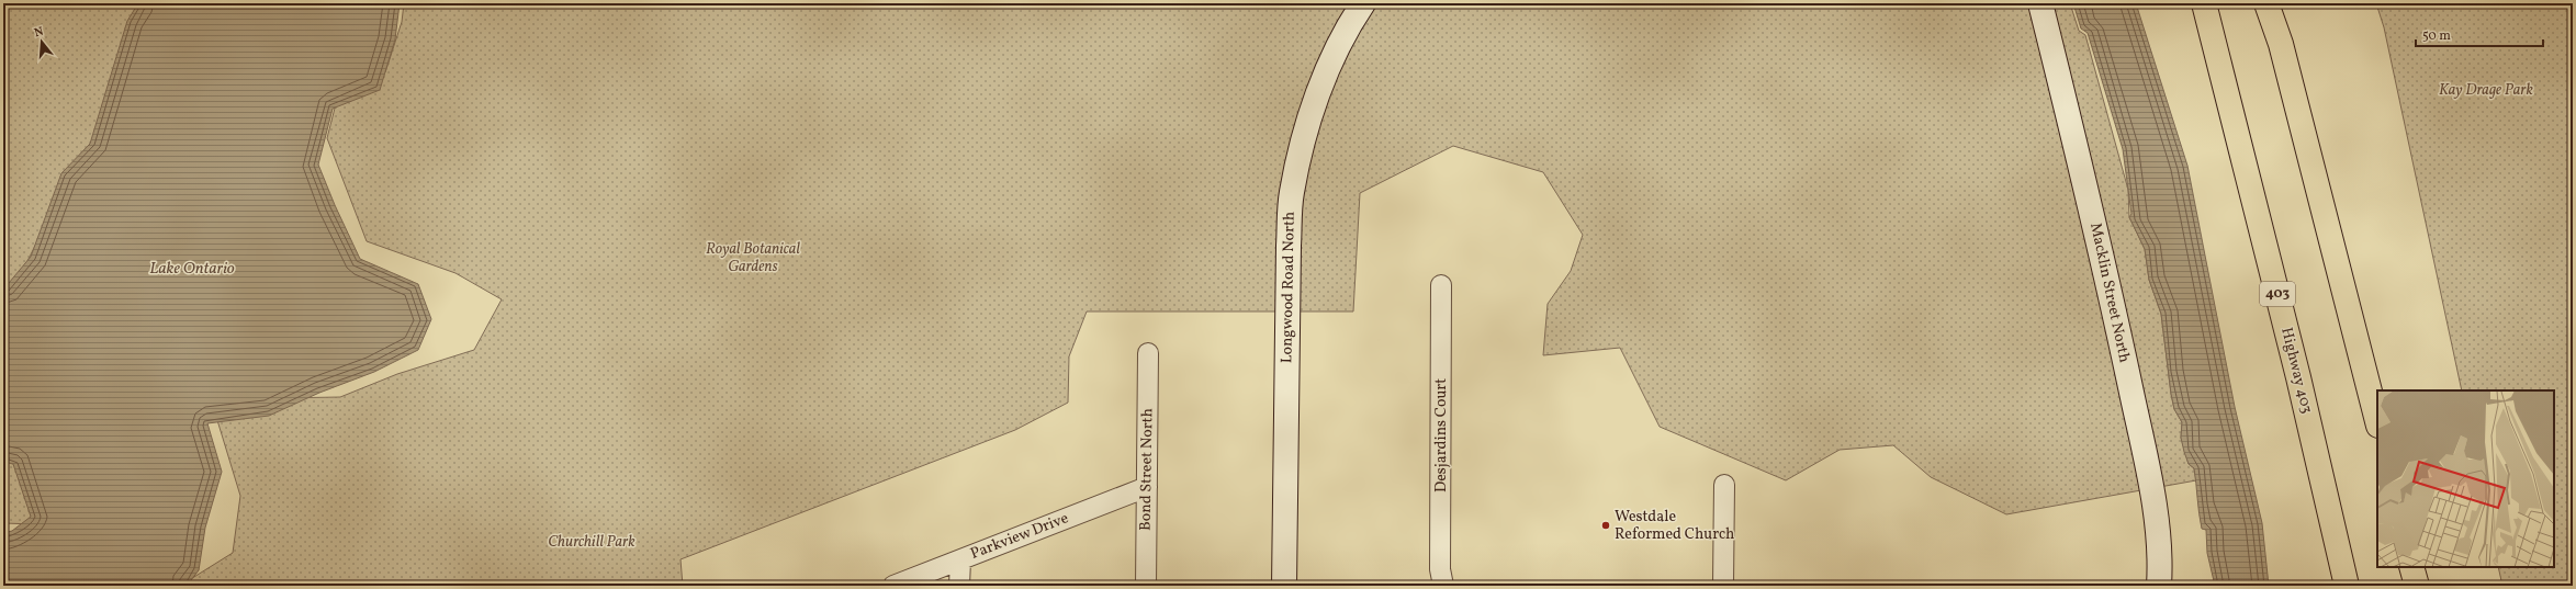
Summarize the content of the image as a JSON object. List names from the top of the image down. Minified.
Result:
{"streets":{"highway":["403","Highway 403"],"street":["Longwood Road North","Macklin Street North","Desjardins Court","Bond Street North","Parkview Drive"]},"crossings":[["Bond Street North","Parkview Drive"]],"water":["Lake Ontario"],"parks":["Kay Drage Park","Royal Botanical Gardens","Churchill Park"],"places":["Westdale Reformed Church"],"scale_bar":"50 m","north":"top"}
